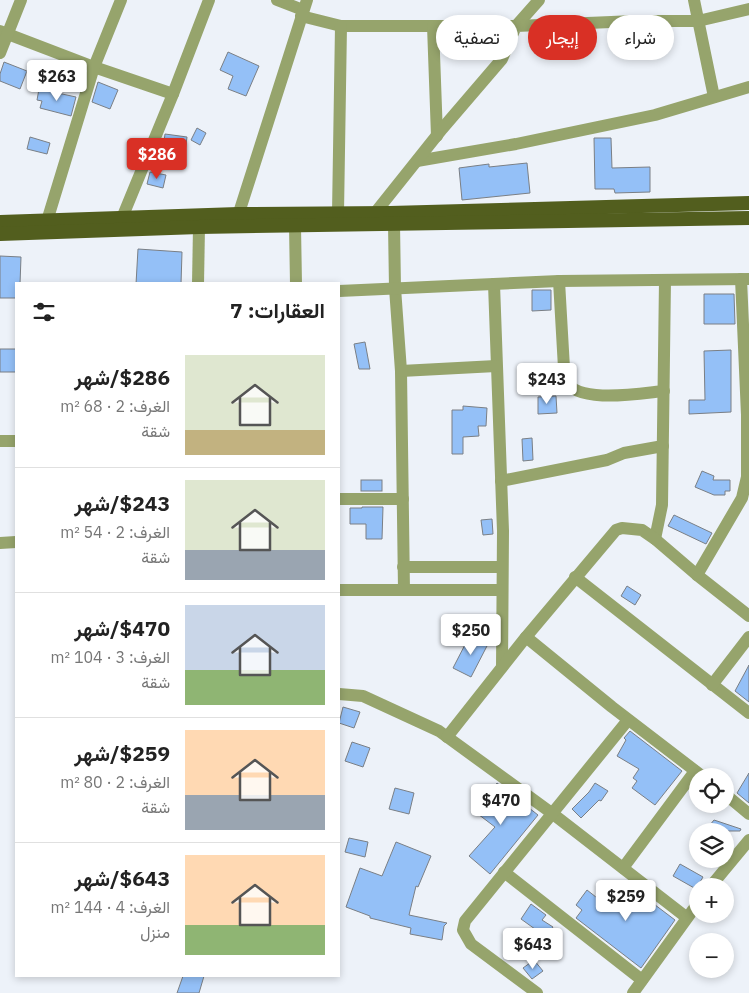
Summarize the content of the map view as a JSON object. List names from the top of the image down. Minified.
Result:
{"page":{"chip":["شراء","إيجار","تصفية"],"price":["$263","$286","$243","$250","$470","$259","$643"],"heading":"العقارات: 7","list":[{"name":"$286/شهر","note":"الغرف: 2 · 68 m² · شقة"},{"name":"$243/شهر","note":"الغرف: 2 · 54 m² · شقة"},{"name":"$470/شهر","note":"الغرف: 3 · 104 m² · شقة"},{"name":"$259/شهر","note":"الغرف: 2 · 80 m² · شقة"},{"name":"$643/شهر","note":"الغرف: 4 · 144 m² · منزل"}],"map_buttons":["+","−"]}}
